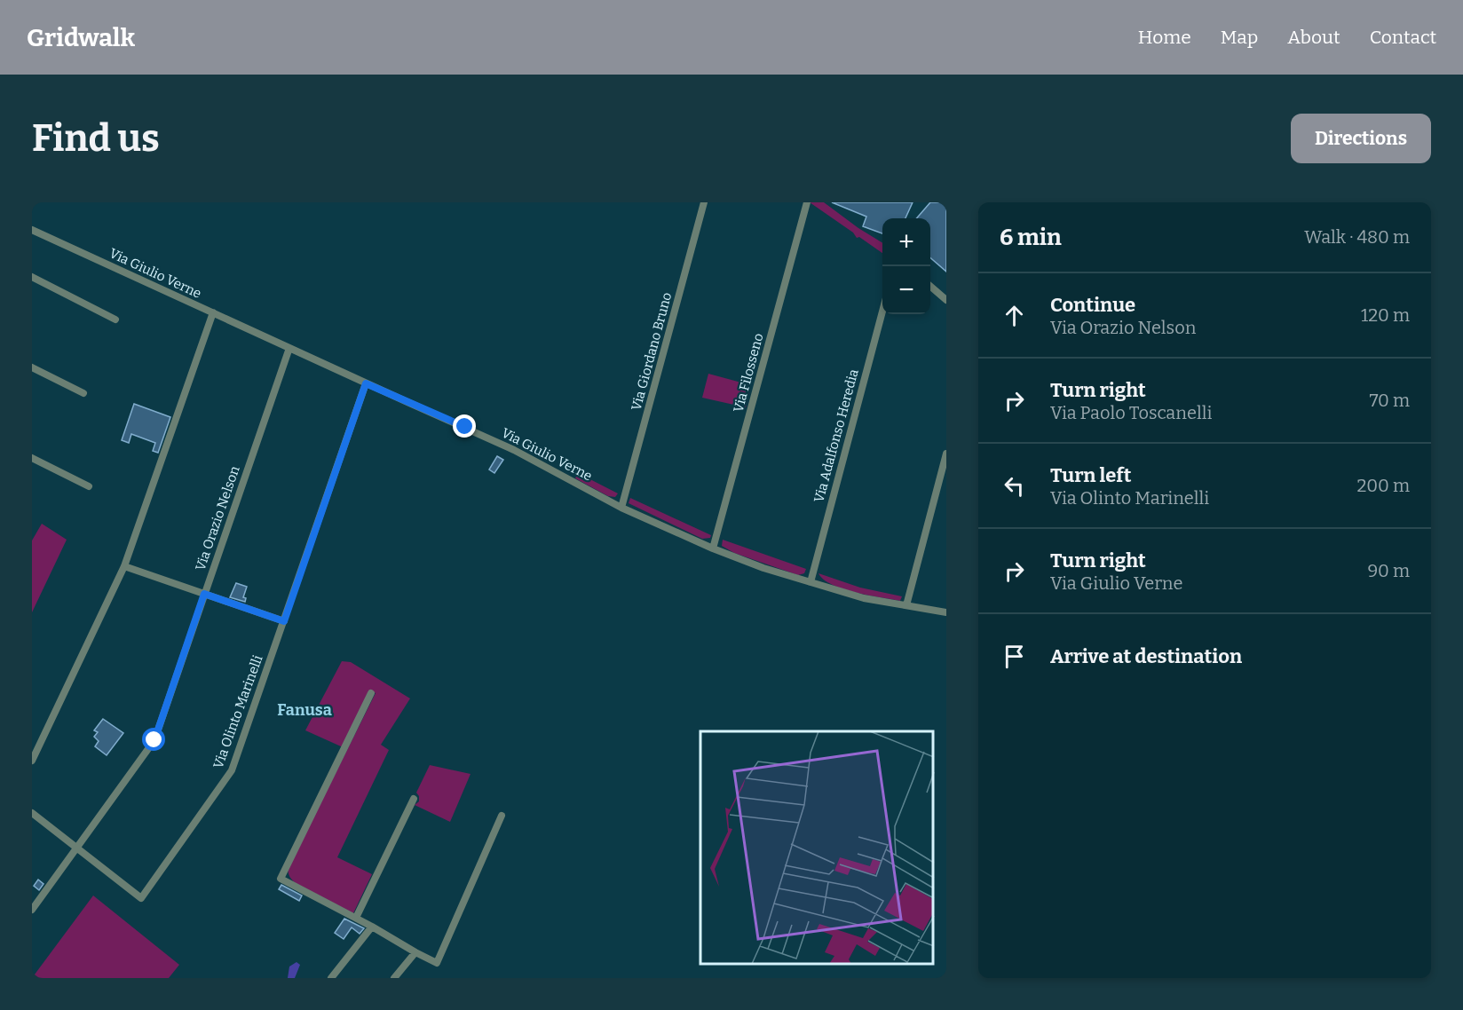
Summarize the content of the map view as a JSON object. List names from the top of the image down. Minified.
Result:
{"streets":{"street":["Via Giulio Verne","Via Giordano Bruno","Via Filosseno","Via Adalfonso Heredia","Via Orazio Nelson","Via Olinto Marinelli"]},"crossings":[["Via Giulio Verne","Via Giordano Bruno"],["Via Giulio Verne","Via Filosseno"],["Via Giulio Verne","Via Adalfonso Heredia"],["Via Giulio Verne","Via Orazio Nelson"],["Via Giulio Verne","Via Olinto Marinelli"],["Via Orazio Nelson","Via Olinto Marinelli"]],"districts":["Fanusa"],"page":{"header":"Gridwalk","nav":["Home","Map","About","Contact"],"buttons":"Directions","title":"Find us","heading":["6 min","Walk · 480 m"],"map_buttons":["+","−"],"list":[["Continue","Via Orazio Nelson","120 m"],["Turn right","Via Paolo Toscanelli","70 m"],["Turn left","Via Olinto Marinelli","200 m"],["Turn right","Via Giulio Verne","90 m"],"Arrive at destination"]}}
